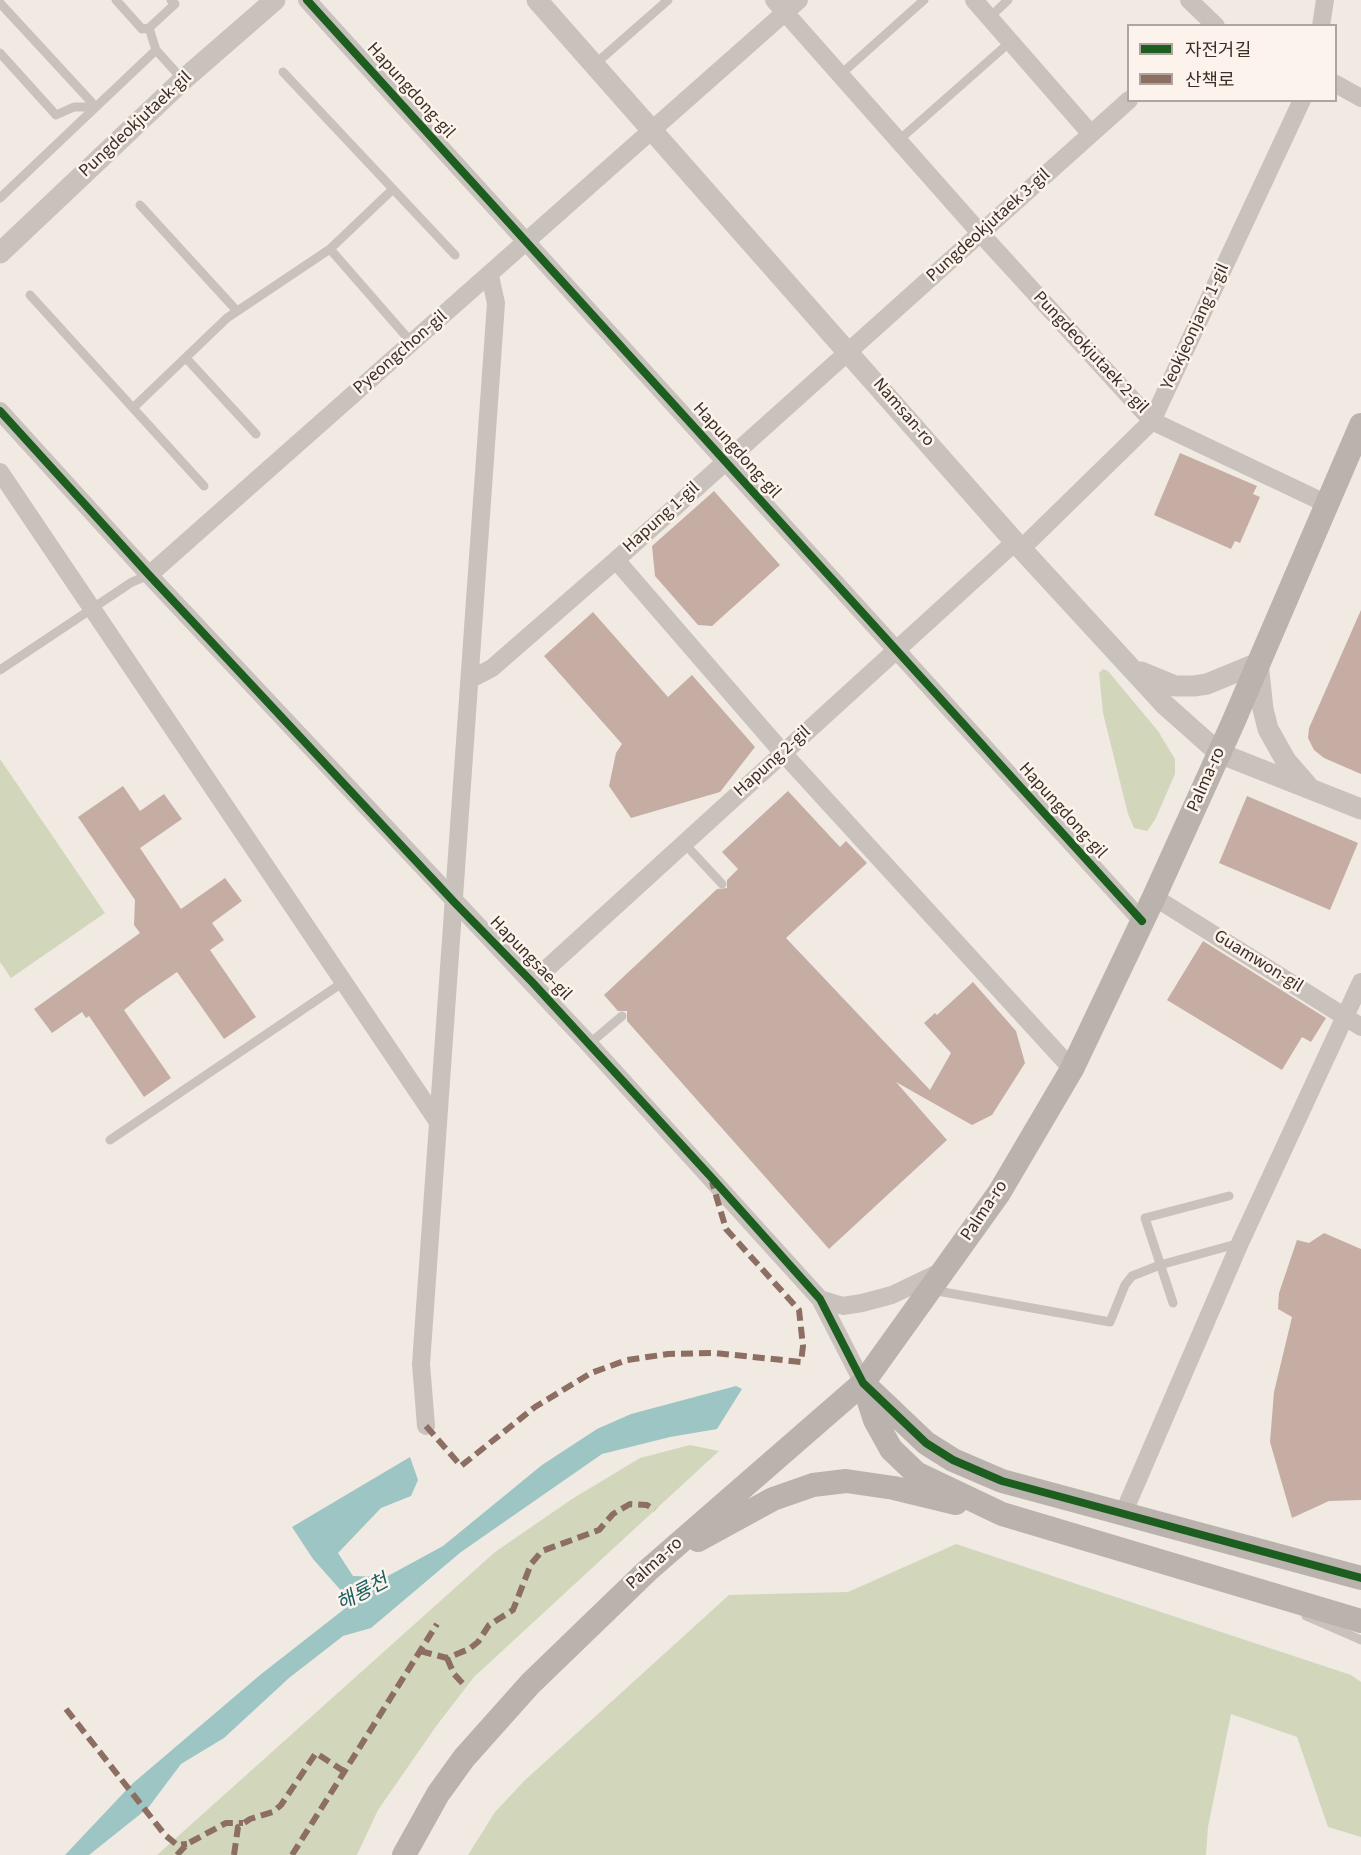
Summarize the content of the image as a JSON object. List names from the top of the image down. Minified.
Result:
{"streets":{"main road":["Palma-ro"],"street":["Hapungdong-gil","Pungdeokjutaek-gil","Pungdeokjutaek 3-gil","Yeokjeonjang 1-gil","Pyeongchon-gil","Pungdeokjutaek 2-gil","Namsan-ro","Hapung 1-gil","Hapung 2-gil","Hapungsae-gil","Guamwon-gil"]},"crossings":[["Hapungdong-gil","Pyeongchon-gil"],["Hapungdong-gil","Hapung 1-gil"],["Hapungdong-gil","Hapung 2-gil"],["Hapungdong-gil","Palma-ro"],["Pungdeokjutaek 3-gil","Pungdeokjutaek 2-gil"],["Pungdeokjutaek 3-gil","Namsan-ro"],["Pungdeokjutaek 3-gil","Hapung 1-gil"],["Yeokjeonjang 1-gil","Pungdeokjutaek 2-gil"],["Yeokjeonjang 1-gil","Namsan-ro"],["Yeokjeonjang 1-gil","Hapung 2-gil"],["Pyeongchon-gil","Pungdeokjutaek 2-gil"],["Pyeongchon-gil","Namsan-ro"],["Pyeongchon-gil","Hapungsae-gil"],["Pungdeokjutaek 2-gil","Palma-ro"],["Namsan-ro","Hapung 1-gil"],["Namsan-ro","Hapung 2-gil"],["Namsan-ro","Palma-ro"],["Hapung 2-gil","Hapungsae-gil"],["Palma-ro","Hapungsae-gil"],["Palma-ro","Guamwon-gil"]],"water":["해룡천"],"legend":["자전거길","산책로"]}
